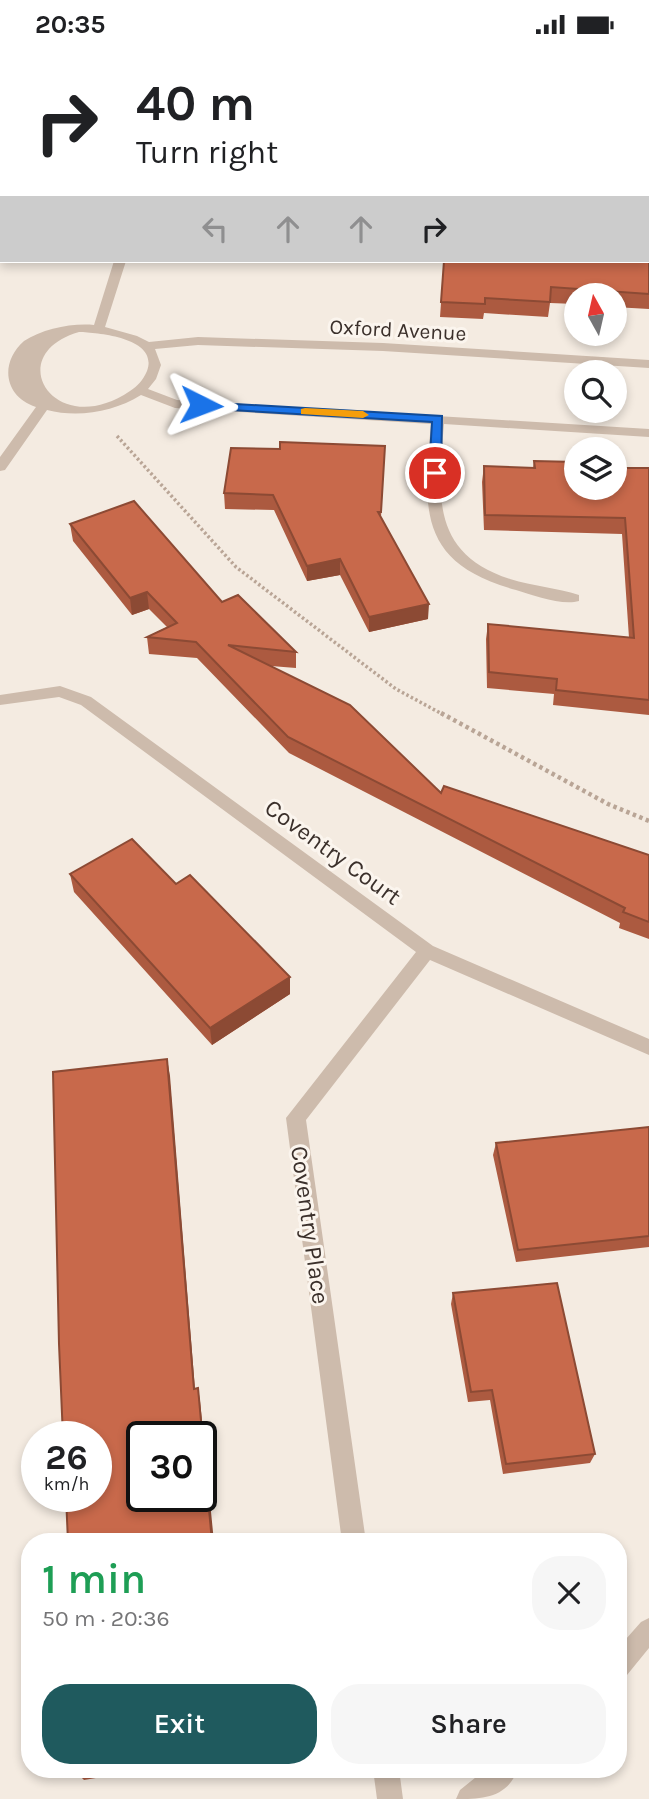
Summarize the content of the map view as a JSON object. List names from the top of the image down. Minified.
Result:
{"streets":{"street":["Oxford Avenue","Coventry Court","Coventry Place"]},"crossings":[["Coventry Court","Coventry Place"]],"north":"top","page":{"status":"20:35","turn":["40 m","Turn right"],"speed":"26 km/h","limit":"30","heading":["1 min","50 m · 20:36"],"buttons":["Exit","Share"]}}
